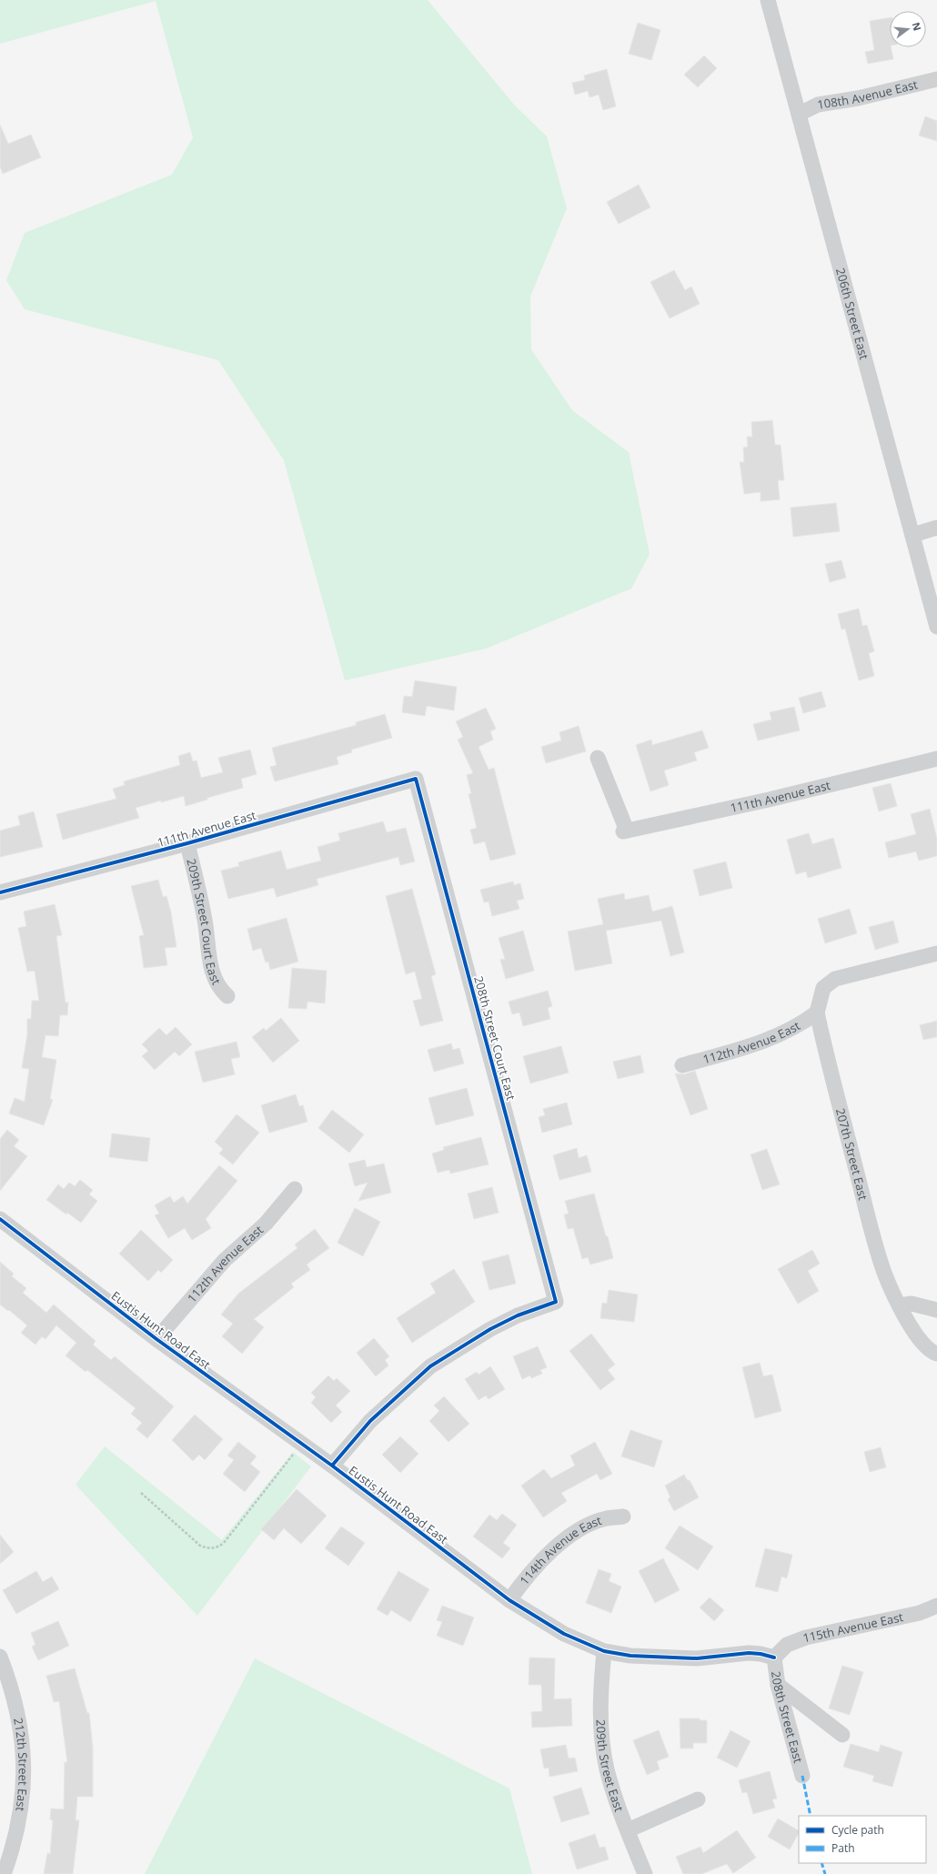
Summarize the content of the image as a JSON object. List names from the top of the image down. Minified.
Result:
{"streets":{"street":["108th Avenue East","206th Street East","111th Avenue East","209th Street Court East","208th Street Court East","112th Avenue East","207th Street East","Eustis Hunt Road East","114th Avenue East","115th Avenue East","208th Street East","212th Street East","209th Street East"]},"crossings":[["108th Avenue East","206th Street East"],["111th Avenue East","209th Street Court East"],["111th Avenue East","208th Street Court East"],["208th Street Court East","Eustis Hunt Road East"],["112th Avenue East","207th Street East"],["112th Avenue East","Eustis Hunt Road East"],["Eustis Hunt Road East","114th Avenue East"],["Eustis Hunt Road East","115th Avenue East"],["Eustis Hunt Road East","208th Street East"],["Eustis Hunt Road East","209th Street East"],["115th Avenue East","208th Street East"]],"legend":["Cycle path","Path"],"north":"right"}
